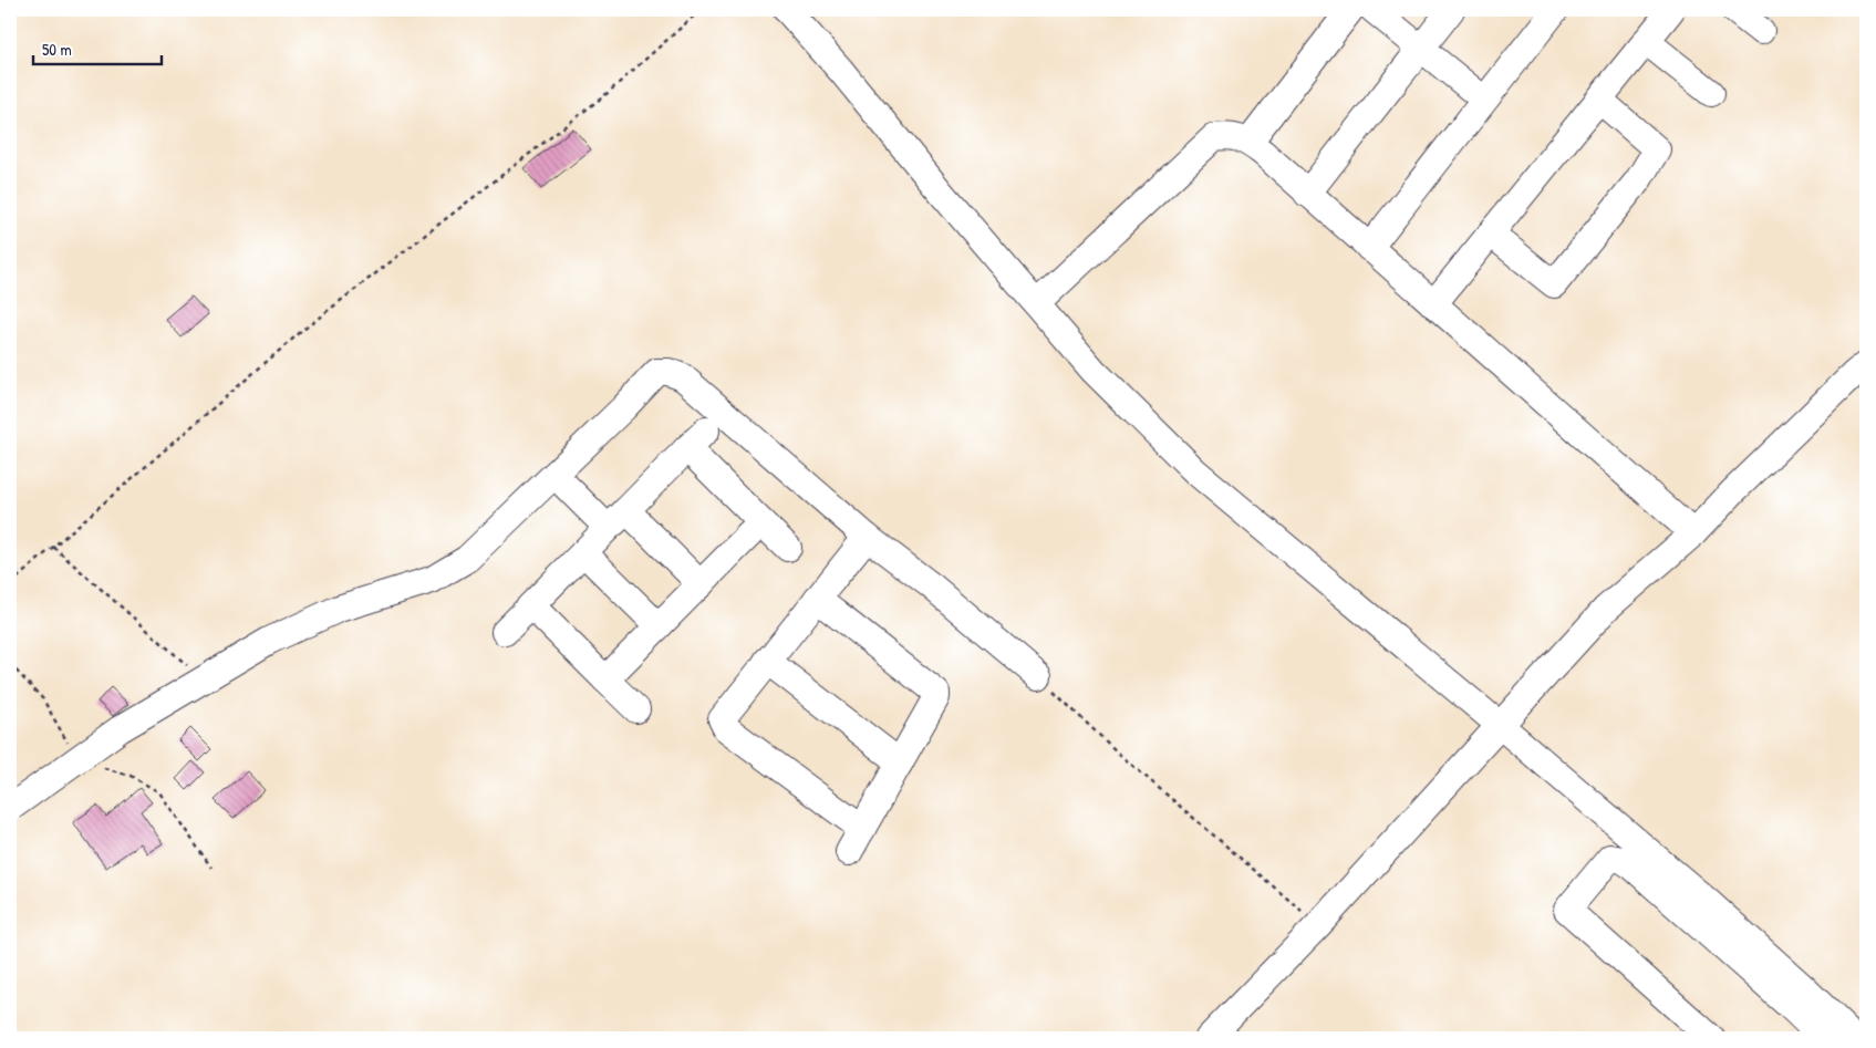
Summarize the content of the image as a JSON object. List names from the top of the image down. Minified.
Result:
{"scale_bar":"50 m"}
